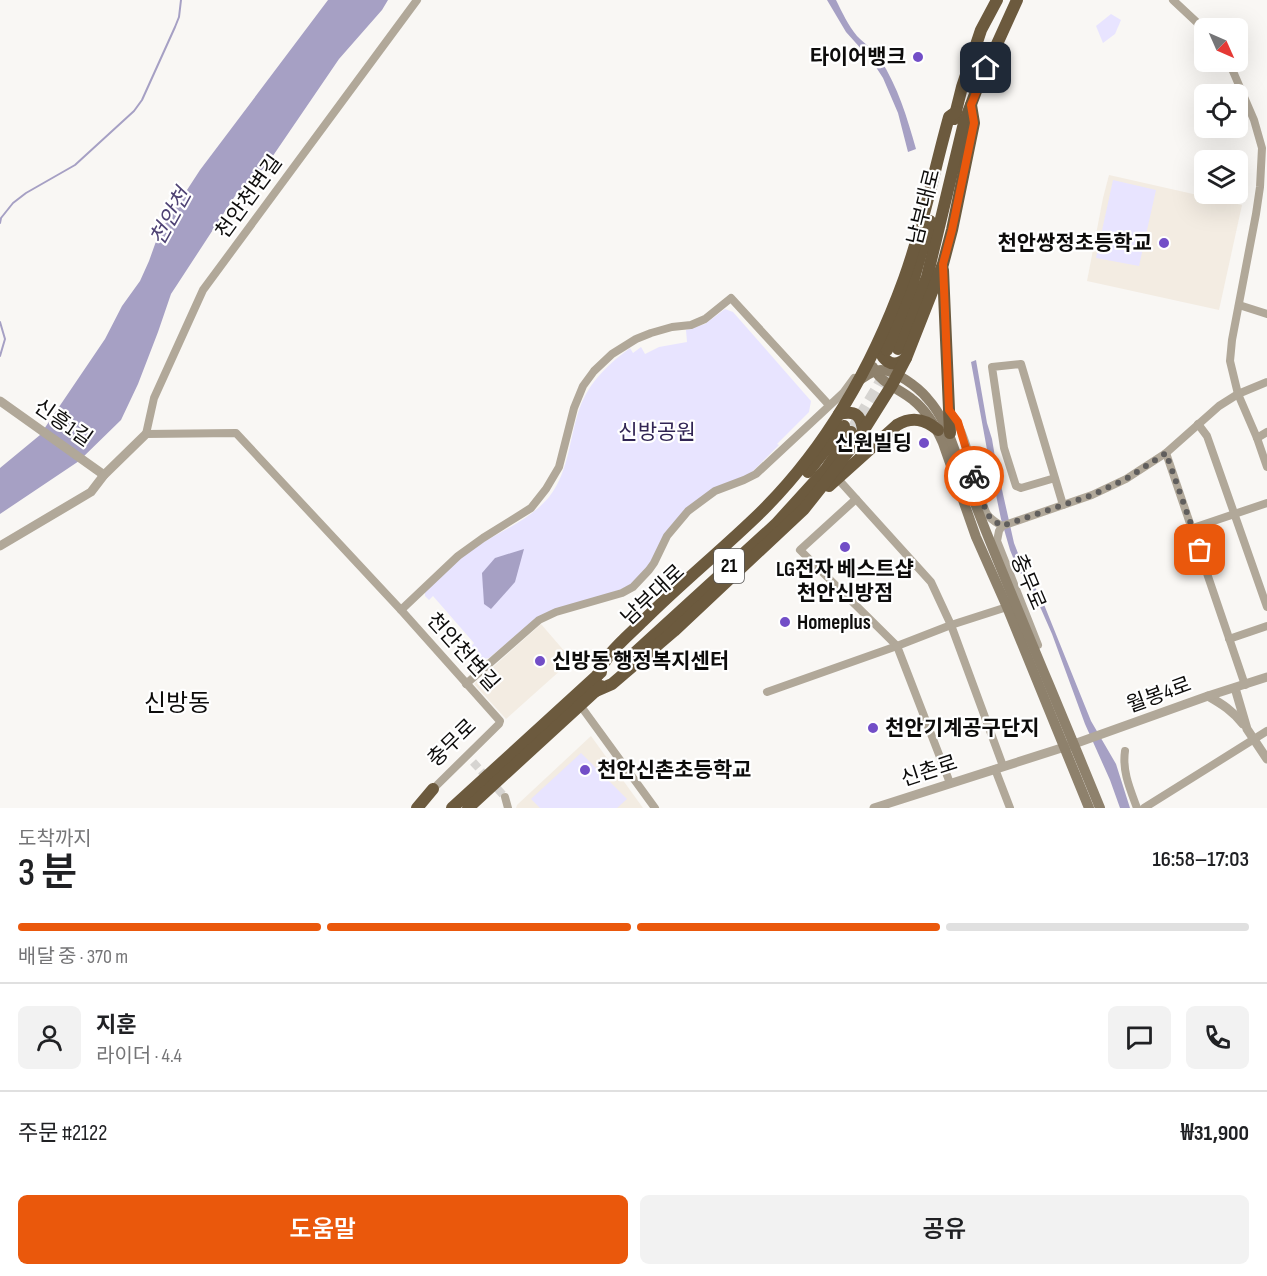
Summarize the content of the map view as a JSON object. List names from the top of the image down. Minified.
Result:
{"streets":{"highway":["남부대로","21"],"main road":["충무로"],"street":["천안천변길","신흥1길","월봉4로","신촌로"]},"crossings":[["천안천변길","충무로"],["충무로","월봉4로"],["충무로","신촌로"],["월봉4로","신촌로"]],"districts":["신방동"],"water":["천안천"],"parks":["신방공원"],"places":["타이어뱅크","천안쌍정초등학교","신원빌딩","LG전자 베스트샵 천안신방점","Homeplus","신방동 행정복지센터","천안기계공구단지","천안신촌초등학교"],"north":"bottom right","page":{"heading":["3 분","도착까지","16:58–17:03"],"panel":["지훈","라이더 · 4.4","주문 #2122","₩31,900"],"bar":"배달 중 · 370 m","buttons":["도움말","공유"]}}
